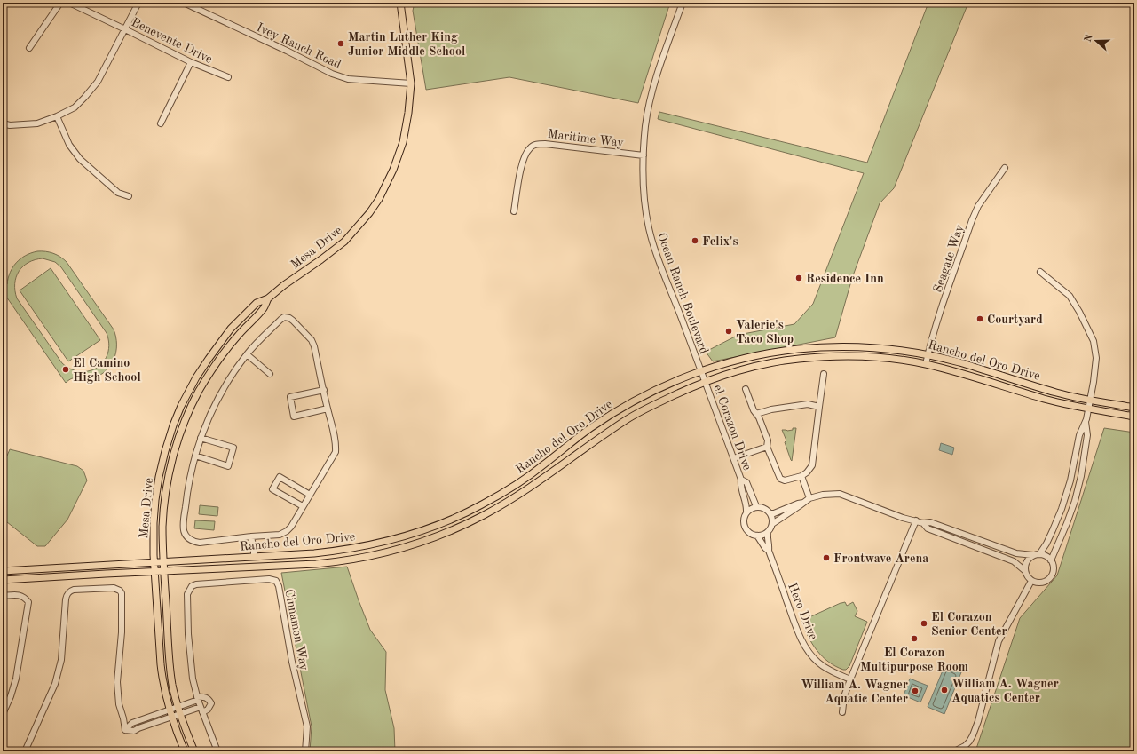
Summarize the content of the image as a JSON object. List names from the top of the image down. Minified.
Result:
{"streets":{"main road":["Mesa Drive","Rancho del Oro Drive"],"street":["Benevente Drive","Ivey Ranch Road","Maritime Way","Seagate Way","Ocean Ranch Boulevard","el Corazon Drive","Hero Drive","Cinnamon Way"]},"crossings":[["Ivey Ranch Road","Mesa Drive"],["Maritime Way","Ocean Ranch Boulevard"],["Mesa Drive","Rancho del Oro Drive"],["Seagate Way","Rancho del Oro Drive"],["Ocean Ranch Boulevard","Rancho del Oro Drive"],["Ocean Ranch Boulevard","el Corazon Drive"],["Rancho del Oro Drive","el Corazon Drive"],["el Corazon Drive","Hero Drive"]],"places":["Martin Luther King Junior Middle School","Felix's","Residence Inn","Courtyard","Valerie's Taco Shop","El Camino High School","Frontwave Arena","El Corazon Senior Center","El Corazon Multipurpose Room","William A. Wagner Aquatics Center","William A. Wagner Aquatic Center"],"north":"left"}
